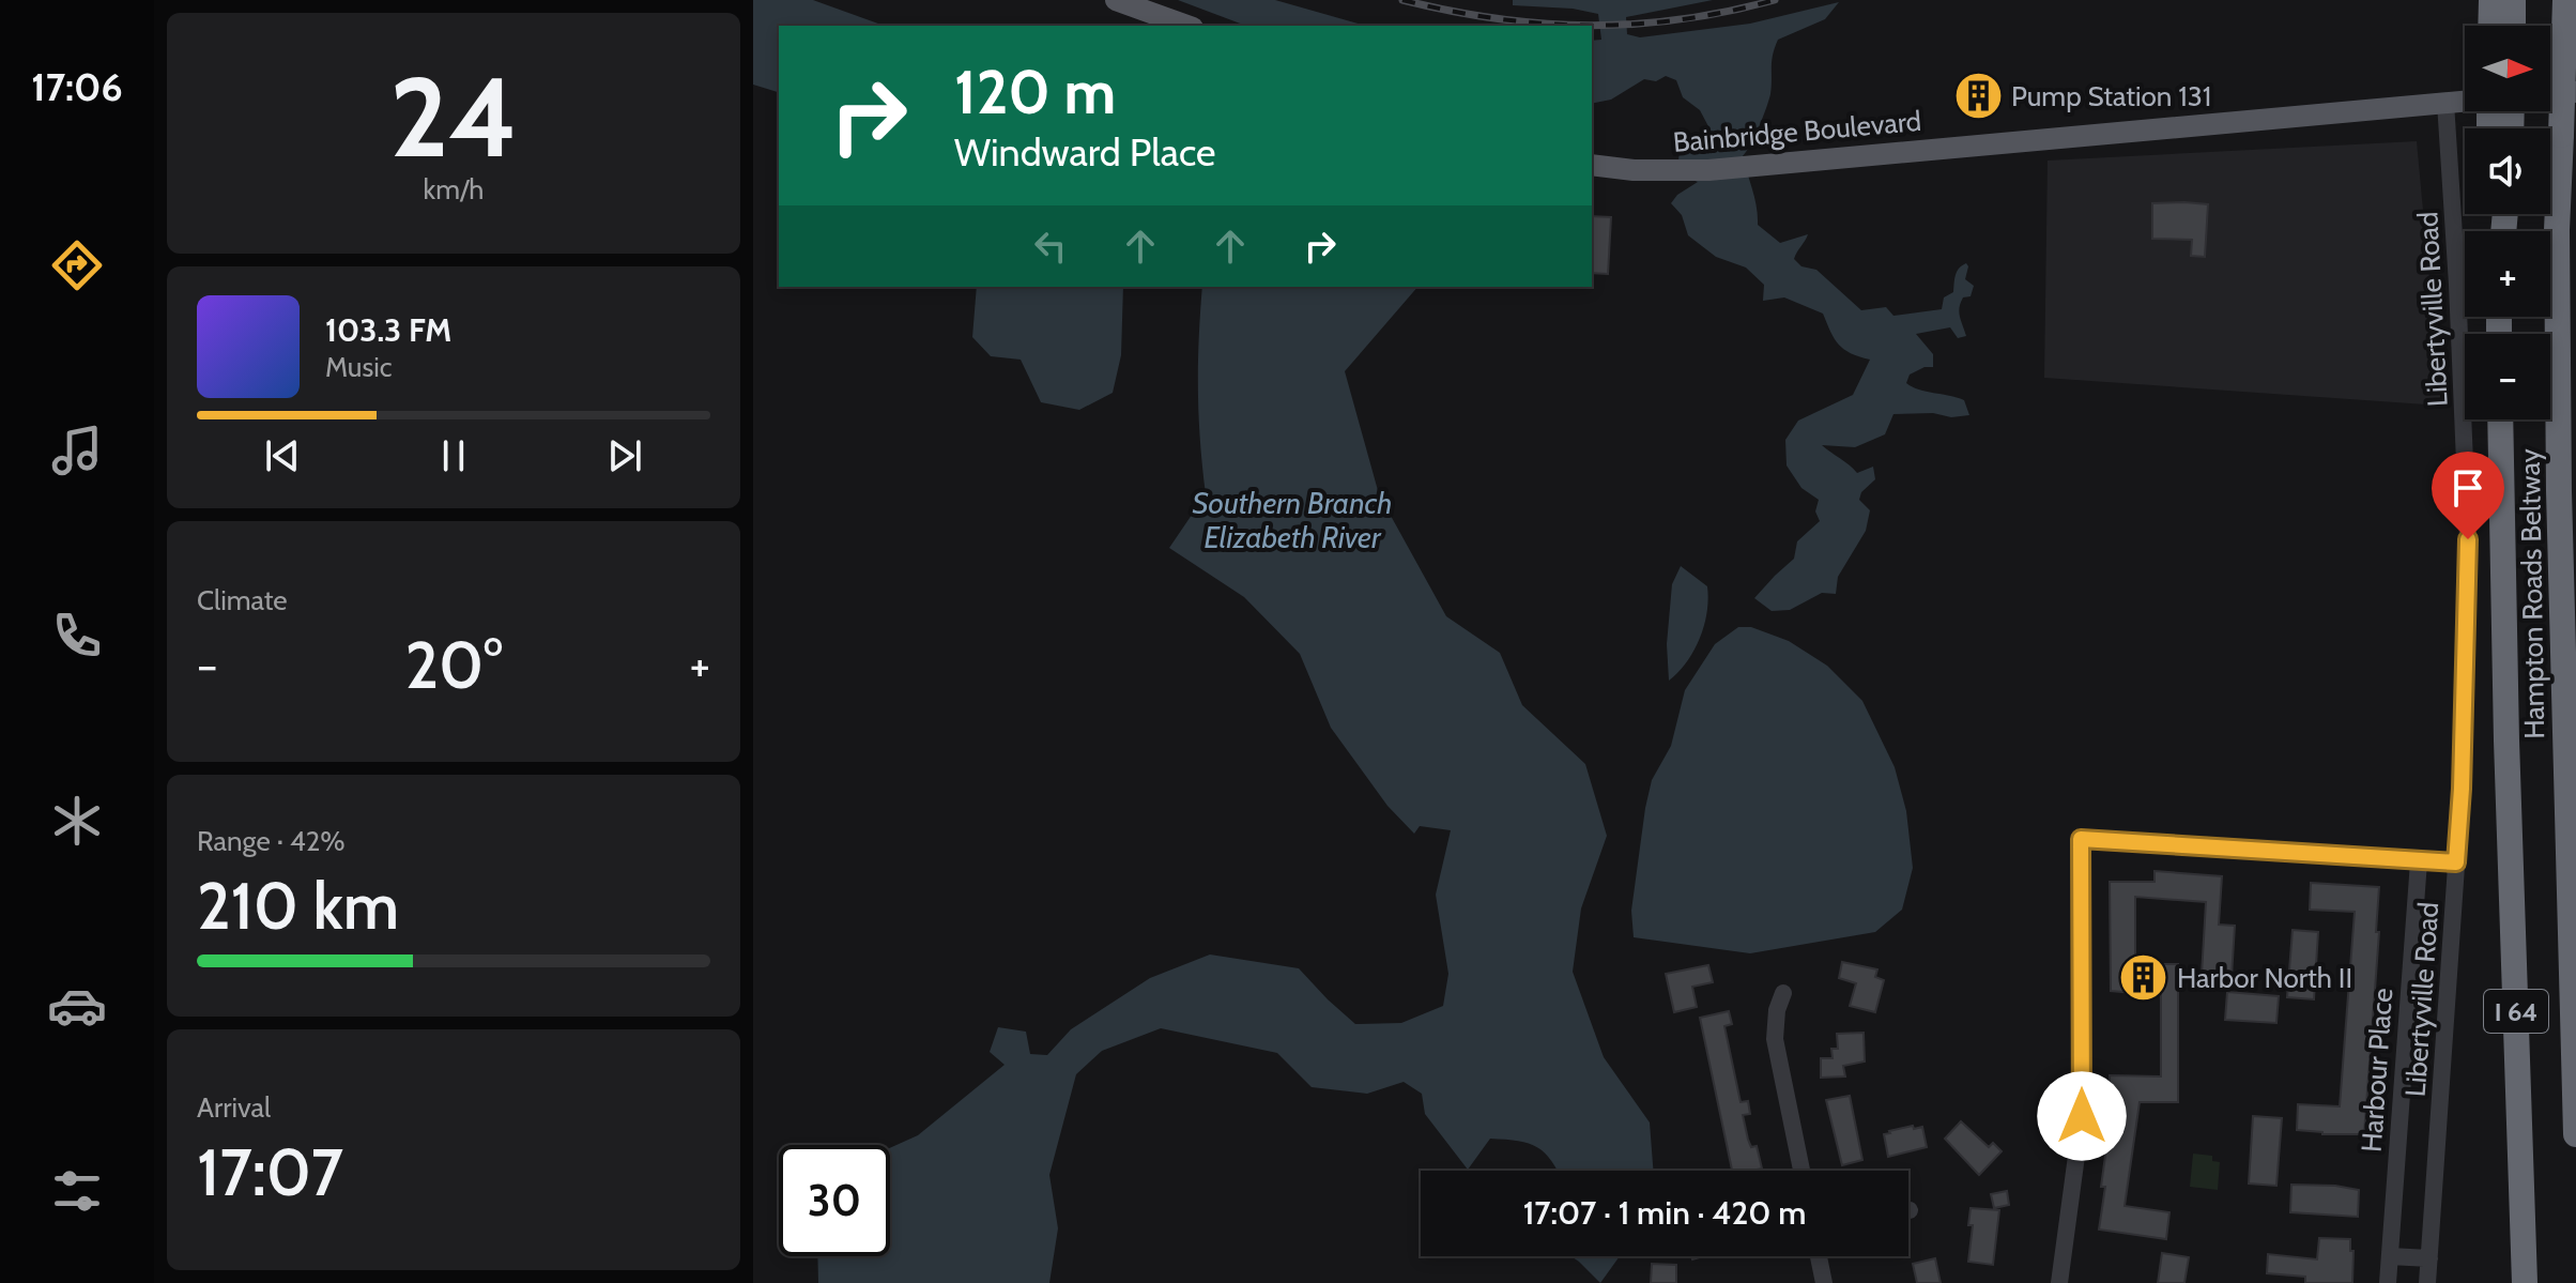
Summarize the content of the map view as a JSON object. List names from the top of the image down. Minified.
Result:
{"streets":{"highway":["Hampton Roads Beltway","I 64"],"main road":["Bainbridge Boulevard"],"street":["Libertyville Road","Harbour Place"]},"crossings":[["Bainbridge Boulevard","Libertyville Road"]],"water":["Southern Branch Elizabeth River"],"places":{"building":["Pump Station 131","Harbor North II"]},"north":"right","page":{"tabs":"17:06","tile":[["24","km/h"],"Climate",["Range · 42%","210 km"],["Arrival","17:07"]],"map_buttons":["+","−"],"turn":["120 m","Windward Place"],"song":["103.3 FM","Music"],"heat":["−","20°","+"],"limit":"30","trip":"17:07 · 1 min · 420 m"}}
